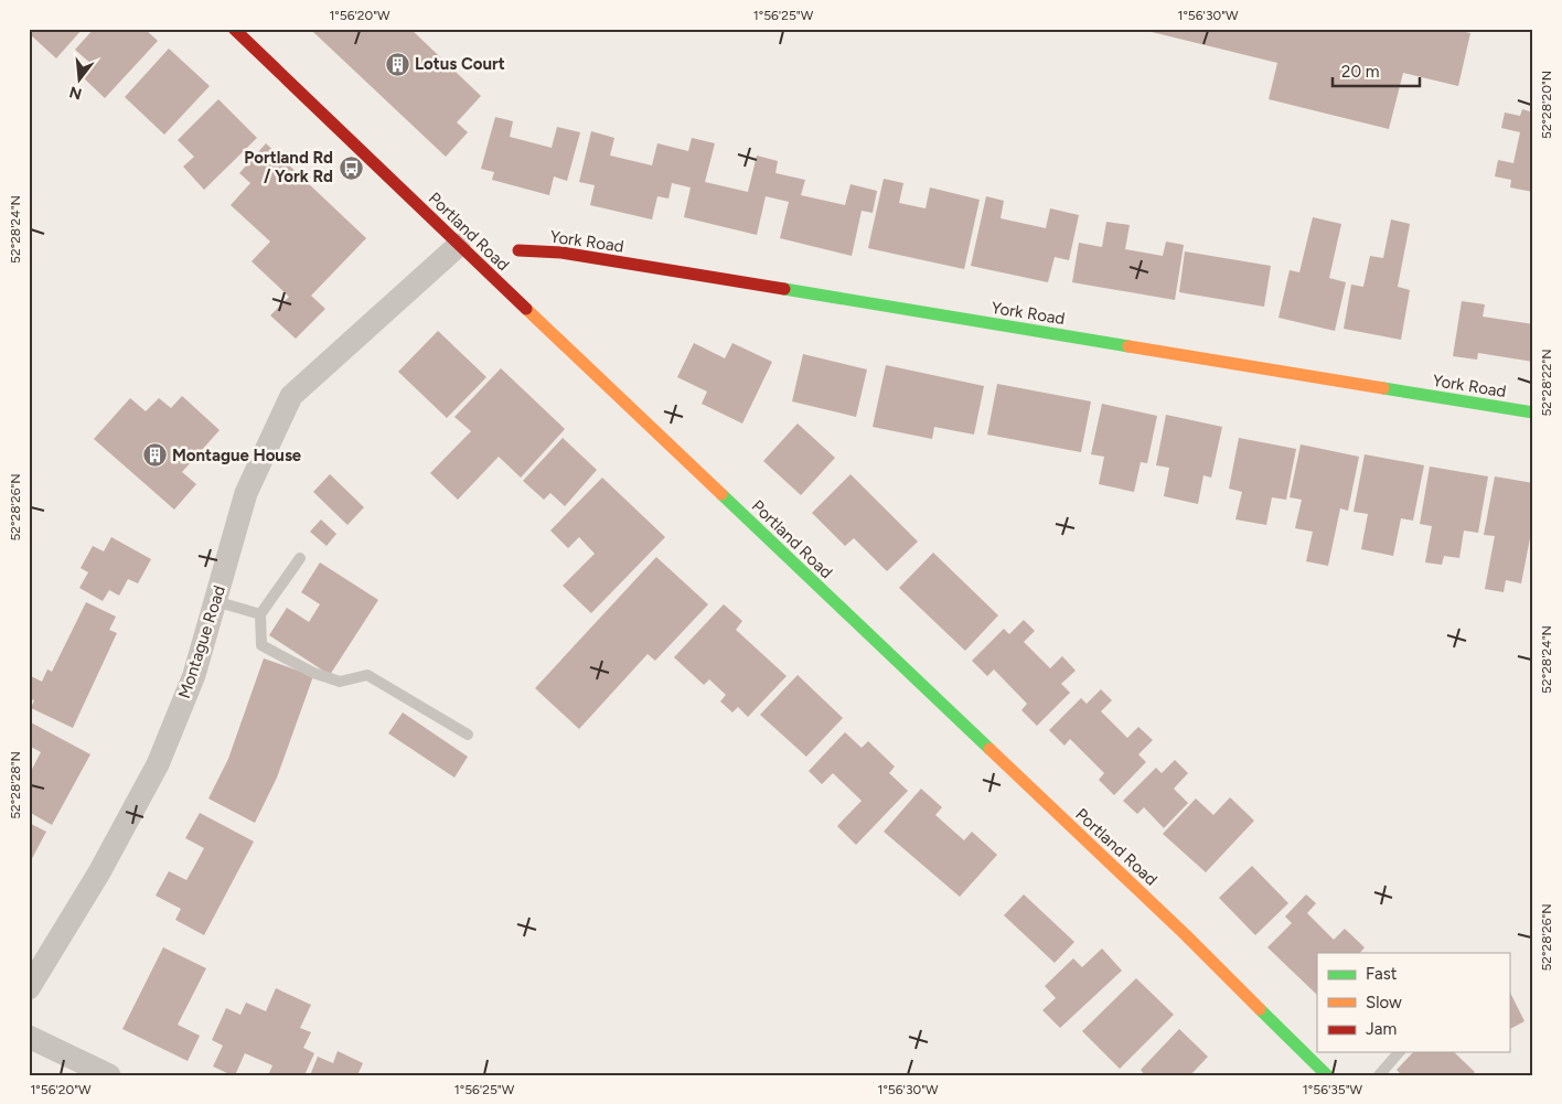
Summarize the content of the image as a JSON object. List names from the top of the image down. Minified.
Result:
{"streets":{"main road":["Portland Road","York Road"],"street":["Montague Road"]},"crossings":[["Portland Road","Montague Road"]],"places":{"building":["Lotus Court","Montague House"],"bus stop":["Portland Rd / York Rd"]},"legend":["Fast","Slow","Jam"],"scale_bar":"20 m","north":"bottom","coordinates":["1°56'20\"W","1°56'25\"W","1°56'30\"W","52°28'20\"N","52°28'24\"N","52°28'22\"N","52°28'26\"N","52°28'28\"N","1°56'35\"W"]}
